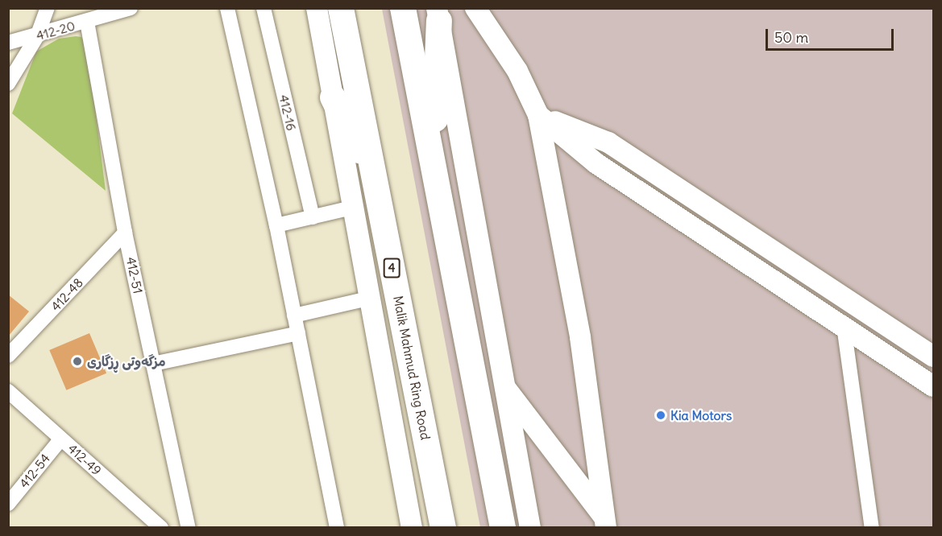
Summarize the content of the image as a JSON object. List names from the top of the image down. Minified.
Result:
{"streets":{"highway":["4","Malik Mahmud Ring Road"],"street":["412-20","412-16","412-51","412-48","412-49","412-54"]},"crossings":[["412-20","412-51"],["412-51","412-48"],["412-49","412-54"]],"places":["مزگەوتی ڕزگاری","Kia Motors"],"scale_bar":"50 m"}
